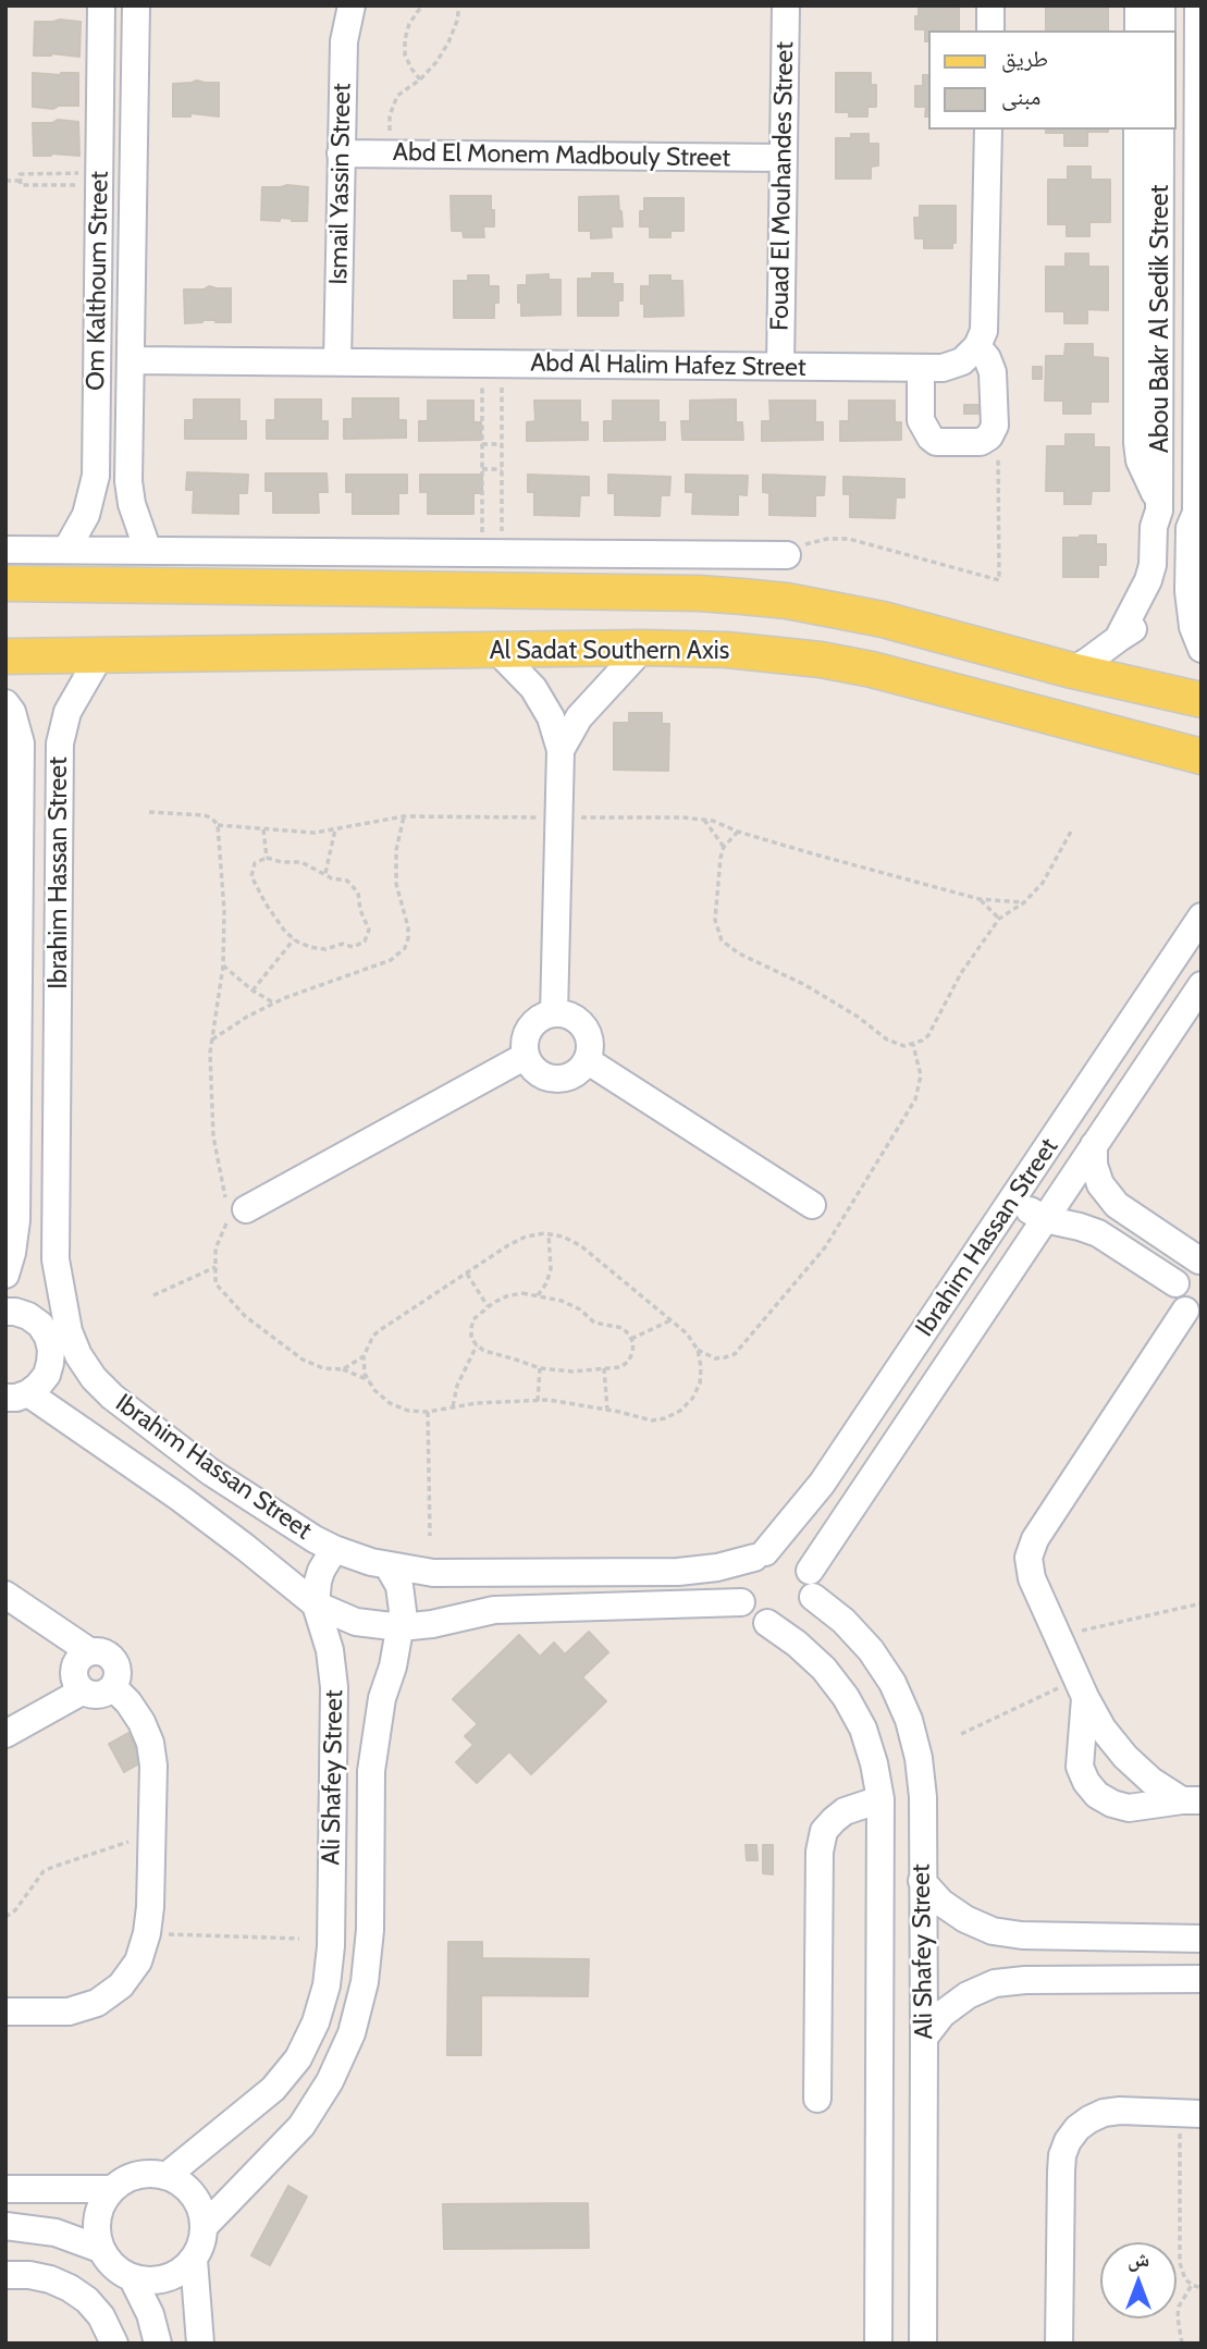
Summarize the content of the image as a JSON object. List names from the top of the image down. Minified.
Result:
{"streets":{"main road":["Al Sadat Southern Axis"],"street":["Abd El Monem Madbouly Street","Ismail Yassin Street","Fouad El Mouhandes Street","Om Kalthoum Street","Abou Bakr Al Sedik Street","Abd Al Halim Hafez Street","Ibrahim Hassan Street","Ali Shafey Street"]},"crossings":[["Abd El Monem Madbouly Street","Ismail Yassin Street"],["Abd El Monem Madbouly Street","Fouad El Mouhandes Street"],["Ismail Yassin Street","Abd Al Halim Hafez Street"],["Fouad El Mouhandes Street","Abd Al Halim Hafez Street"],["Om Kalthoum Street","Abd Al Halim Hafez Street"],["Al Sadat Southern Axis","Ibrahim Hassan Street"],["Ibrahim Hassan Street","Ali Shafey Street"]],"legend":["طريق","مبنى"],"north":"top"}
